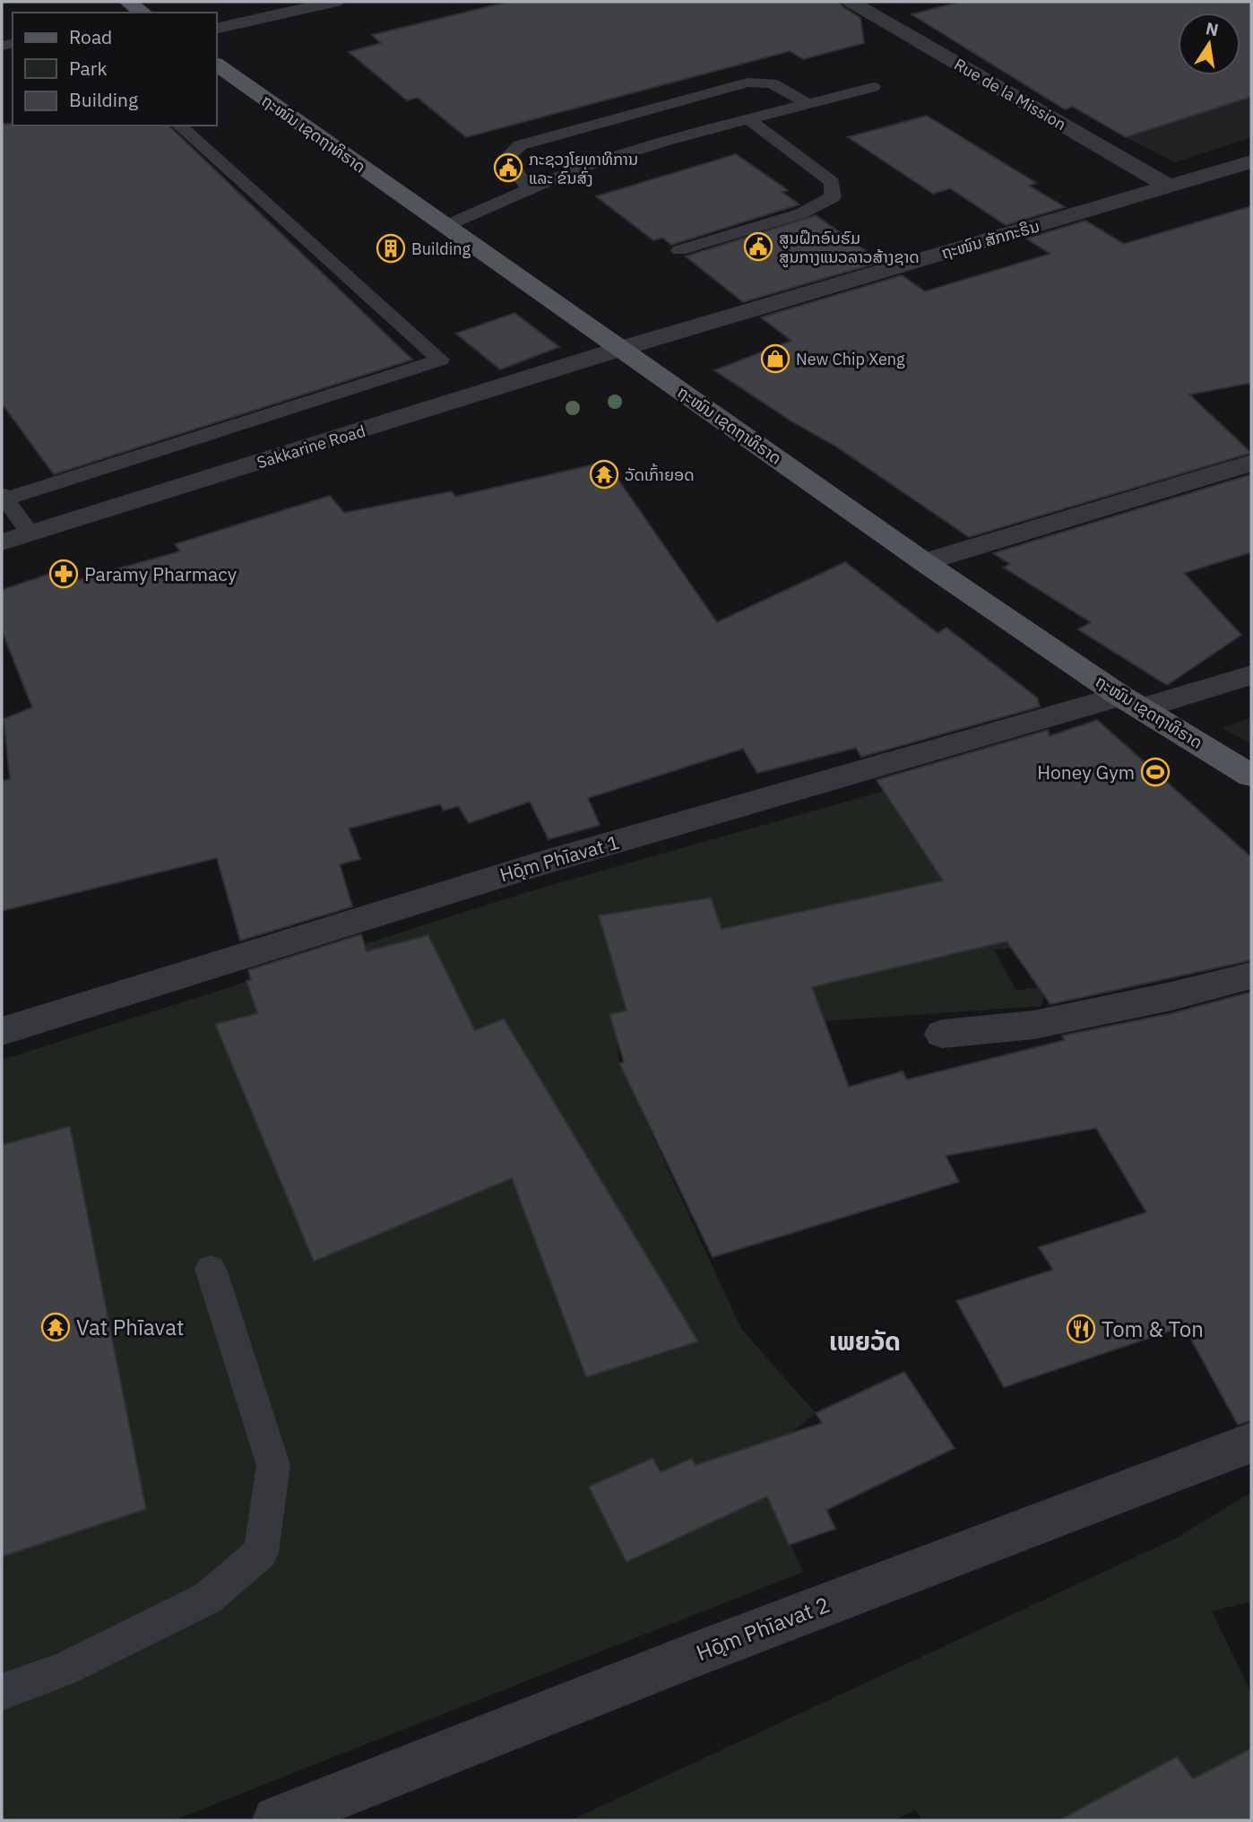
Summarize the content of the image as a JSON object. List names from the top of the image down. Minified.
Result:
{"streets":{"main road":["ຖະໜົນ ເຊດຖາທິຣາດ"],"street":["Rue de la Mission","ຖະໜົນ ສັກກະຣິນ","Sakkarine Road","Hǭm Phīavat 1","Hǭm Phīavat 2"]},"crossings":[["Rue de la Mission","ຖະໜົນ ສັກກະຣິນ"],["ຖະໜົນ ເຊດຖາທິຣາດ","ຖະໜົນ ສັກກະຣິນ"],["ຖະໜົນ ເຊດຖາທິຣາດ","Sakkarine Road"],["ຖະໜົນ ເຊດຖາທິຣາດ","Hǭm Phīavat 1"],["ຖະໜົນ ສັກກະຣິນ","Sakkarine Road"]],"districts":["ເພຍວັດ"],"places":{"public building":["ກະຊວງໂຍທາທິການ ແລະ ຂົນສົ່ງ","ສູນຝຶກອົບຮົມ ສູນກາງແນວລາວສ້າງຊາດ"],"building":["Building"],"shop":["New Chip Xeng"],"temple":["ວັດເກົ້າຍອດ","Vat Phīavat"],"pharmacy":["Paramy Pharmacy"],"sports":["Honey Gym"],"restaurant":["Tom & Ton"]},"legend":["Road","Park","Building"],"north":"top"}
